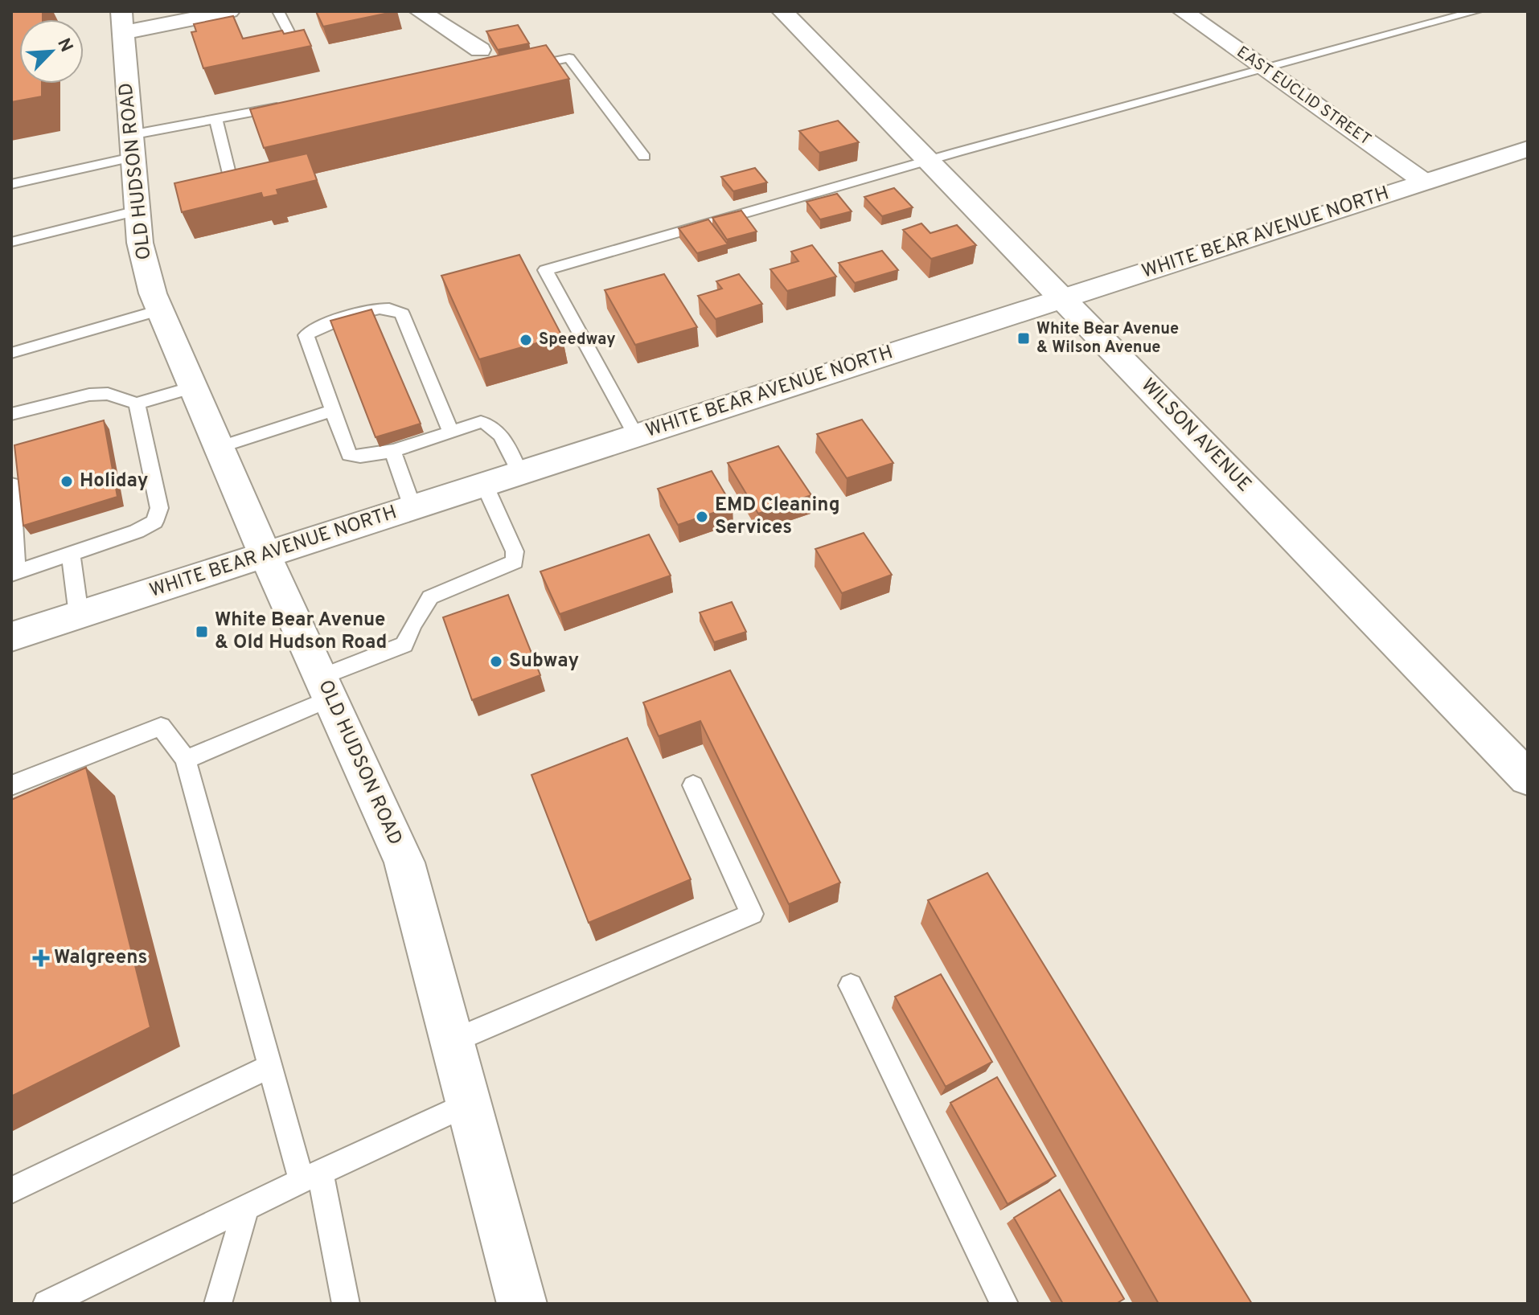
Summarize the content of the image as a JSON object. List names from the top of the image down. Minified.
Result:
{"streets":{"street":["EAST EUCLID STREET","OLD HUDSON ROAD","WHITE BEAR AVENUE NORTH","WILSON AVENUE"]},"crossings":[["EAST EUCLID STREET","WHITE BEAR AVENUE NORTH"],["OLD HUDSON ROAD","WHITE BEAR AVENUE NORTH"],["WHITE BEAR AVENUE NORTH","WILSON AVENUE"]],"places":{"transit":["White Bear Avenue & Wilson Avenue","White Bear Avenue & Old Hudson Road"],"other":["Speedway","Holiday","EMD Cleaning Services","Subway"],"health":["Walgreens"]},"north":"top right"}
